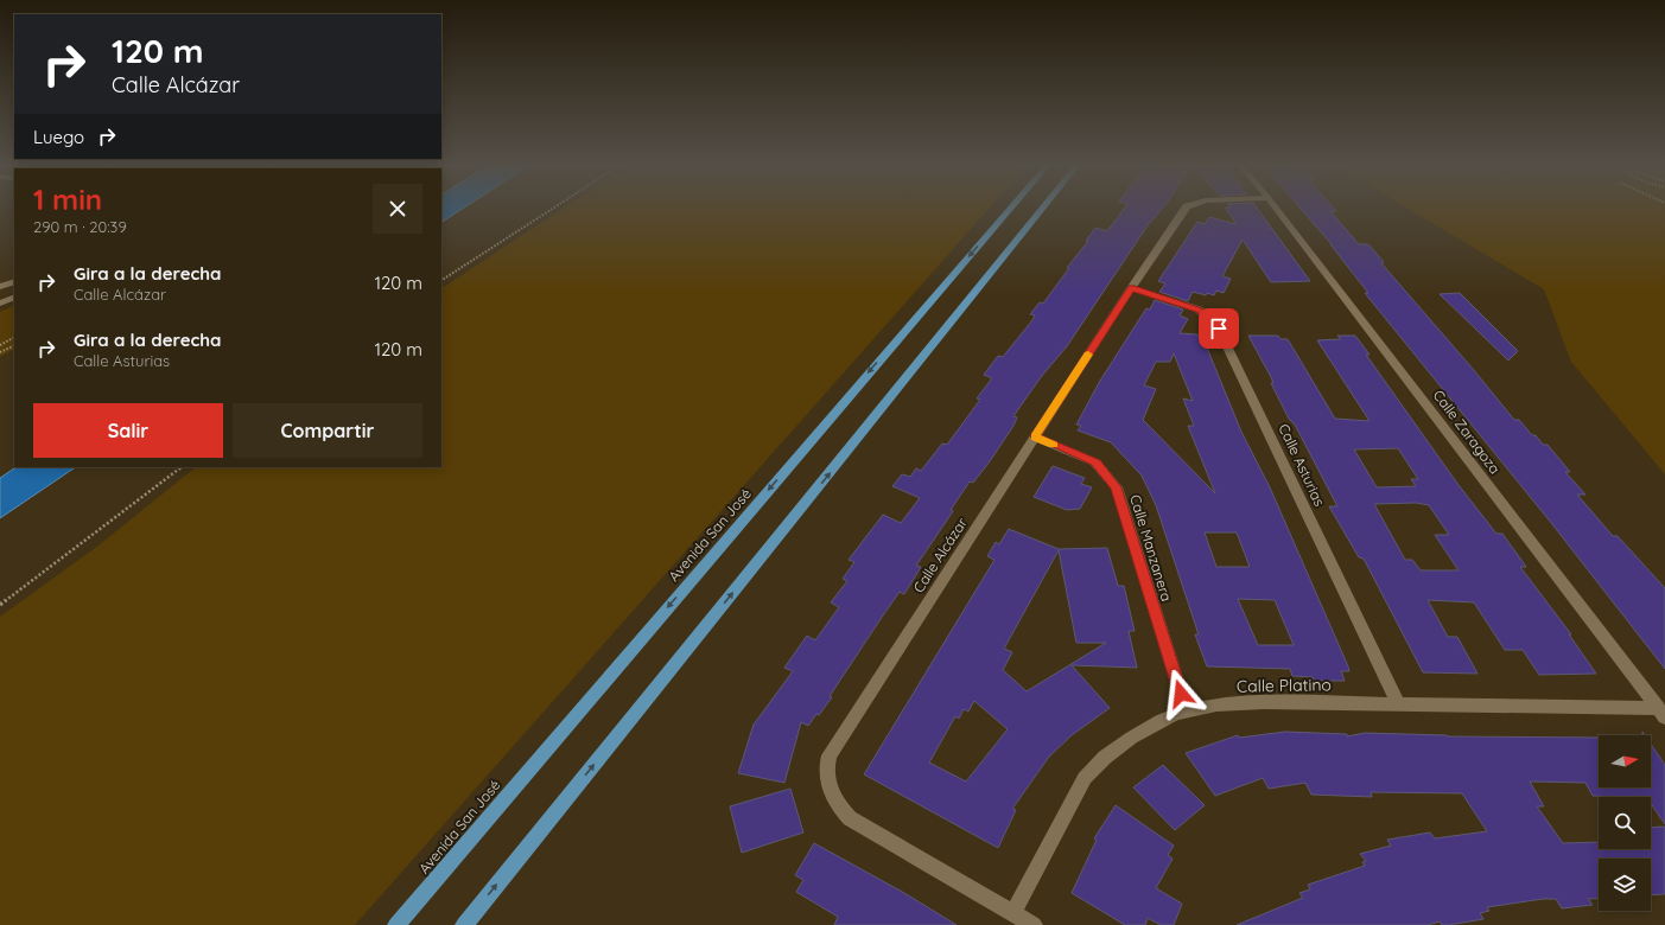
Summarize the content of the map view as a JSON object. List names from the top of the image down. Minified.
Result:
{"streets":{"main road":["Avenida San José"],"street":["Calle Zaragoza","Calle Asturias","Calle Manzanera","Calle Alcázar","Calle Platino"]},"crossings":[["Calle Zaragoza","Calle Platino"],["Calle Asturias","Calle Alcázar"],["Calle Asturias","Calle Platino"],["Calle Manzanera","Calle Alcázar"],["Calle Manzanera","Calle Platino"],["Calle Alcázar","Calle Platino"]],"north":"right","page":{"turn":["120 m","Calle Alcázar"],"then":"Luego","heading":["1 min","290 m · 20:39"],"list":[{"name":"Gira a la derecha","note":"Calle Alcázar","value":"120 m"},{"name":"Gira a la derecha","note":"Calle Asturias","value":"120 m"}],"buttons":["Salir","Compartir"]}}
